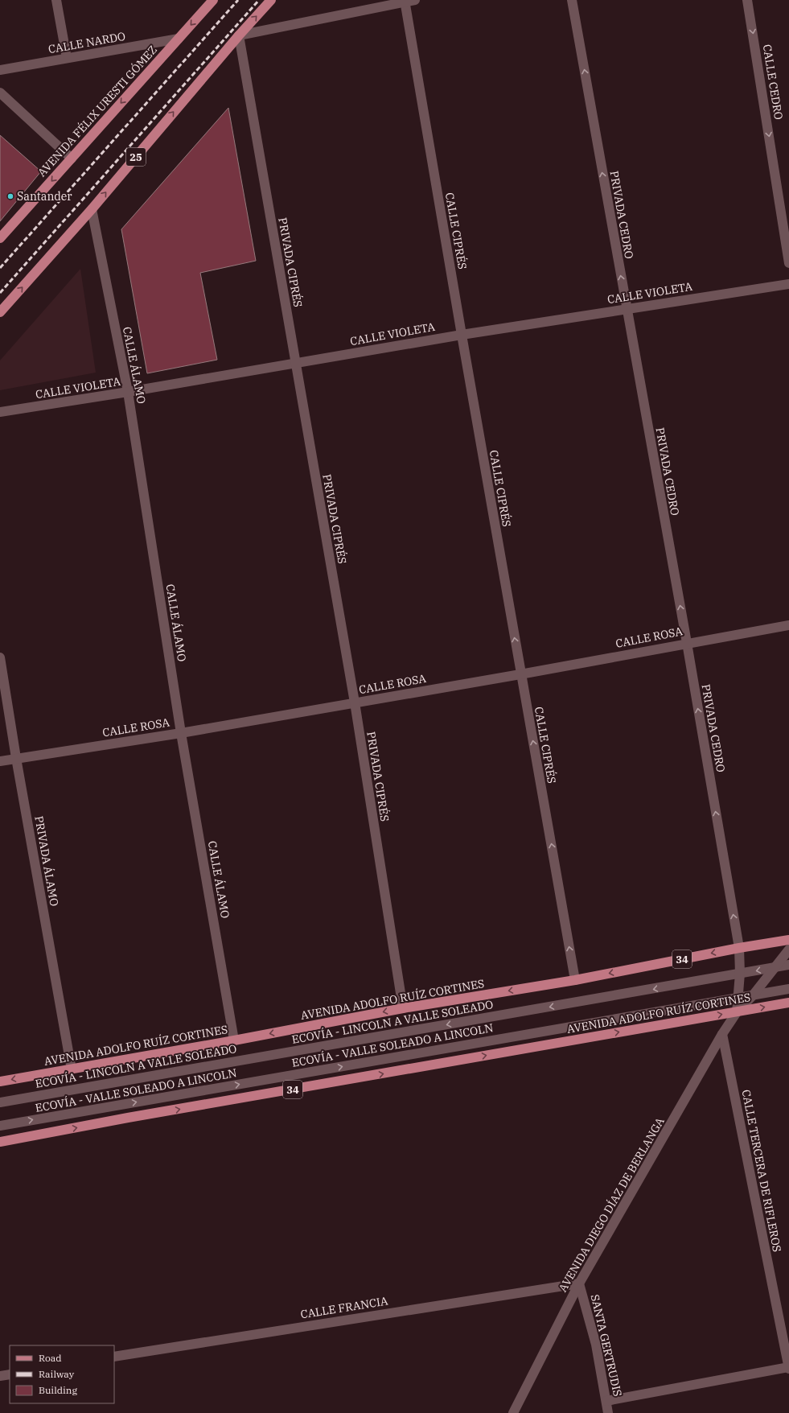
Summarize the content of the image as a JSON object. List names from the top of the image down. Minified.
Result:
{"streets":{"main road":["AVENIDA FÉLIX URESTI GÓMEZ","25","34","AVENIDA ADOLFO RUÍZ CORTINES"],"street":["CALLE NARDO","CALLE CEDRO","PRIVADA CEDRO","CALLE CIPRÉS","PRIVADA CIPRÉS","CALLE VIOLETA","CALLE ÁLAMO","CALLE ROSA","PRIVADA ÁLAMO","ECOVÍA - LINCOLN A VALLE SOLEADO","ECOVÍA - VALLE SOLEADO A LINCOLN","CALLE TERCERA DE RIFLEROS","AVENIDA DIEGO DÍAZ DE BERLANGA","CALLE FRANCIA","SANTA GERTRUDIS"]},"crossings":[["CALLE NARDO","AVENIDA FÉLIX URESTI GÓMEZ"],["25","PRIVADA CIPRÉS"],["25","CALLE ÁLAMO"],["PRIVADA CEDRO","CALLE VIOLETA"],["PRIVADA CEDRO","CALLE ROSA"],["PRIVADA CEDRO","AVENIDA ADOLFO RUÍZ CORTINES"],["PRIVADA CEDRO","AVENIDA DIEGO DÍAZ DE BERLANGA"],["CALLE CIPRÉS","CALLE VIOLETA"],["CALLE CIPRÉS","CALLE ROSA"],["CALLE CIPRÉS","AVENIDA ADOLFO RUÍZ CORTINES"],["PRIVADA CIPRÉS","CALLE VIOLETA"],["PRIVADA CIPRÉS","CALLE ROSA"],["PRIVADA CIPRÉS","AVENIDA ADOLFO RUÍZ CORTINES"],["CALLE VIOLETA","CALLE ÁLAMO"],["CALLE ÁLAMO","CALLE ROSA"],["CALLE ÁLAMO","AVENIDA ADOLFO RUÍZ CORTINES"],["CALLE ROSA","PRIVADA ÁLAMO"],["PRIVADA ÁLAMO","AVENIDA ADOLFO RUÍZ CORTINES"],["AVENIDA ADOLFO RUÍZ CORTINES","AVENIDA DIEGO DÍAZ DE BERLANGA"],["ECOVÍA - LINCOLN A VALLE SOLEADO","AVENIDA DIEGO DÍAZ DE BERLANGA"],["ECOVÍA - VALLE SOLEADO A LINCOLN","AVENIDA DIEGO DÍAZ DE BERLANGA"],["CALLE TERCERA DE RIFLEROS","AVENIDA DIEGO DÍAZ DE BERLANGA"],["AVENIDA DIEGO DÍAZ DE BERLANGA","CALLE FRANCIA"],["AVENIDA DIEGO DÍAZ DE BERLANGA","SANTA GERTRUDIS"],["CALLE FRANCIA","SANTA GERTRUDIS"]],"one_way":["CALLE CEDRO","PRIVADA CEDRO","CALLE CIPRÉS","ECOVÍA - LINCOLN A VALLE SOLEADO","ECOVÍA - VALLE SOLEADO A LINCOLN"],"places":["Santander"],"legend":["Road","Railway","Building"]}
